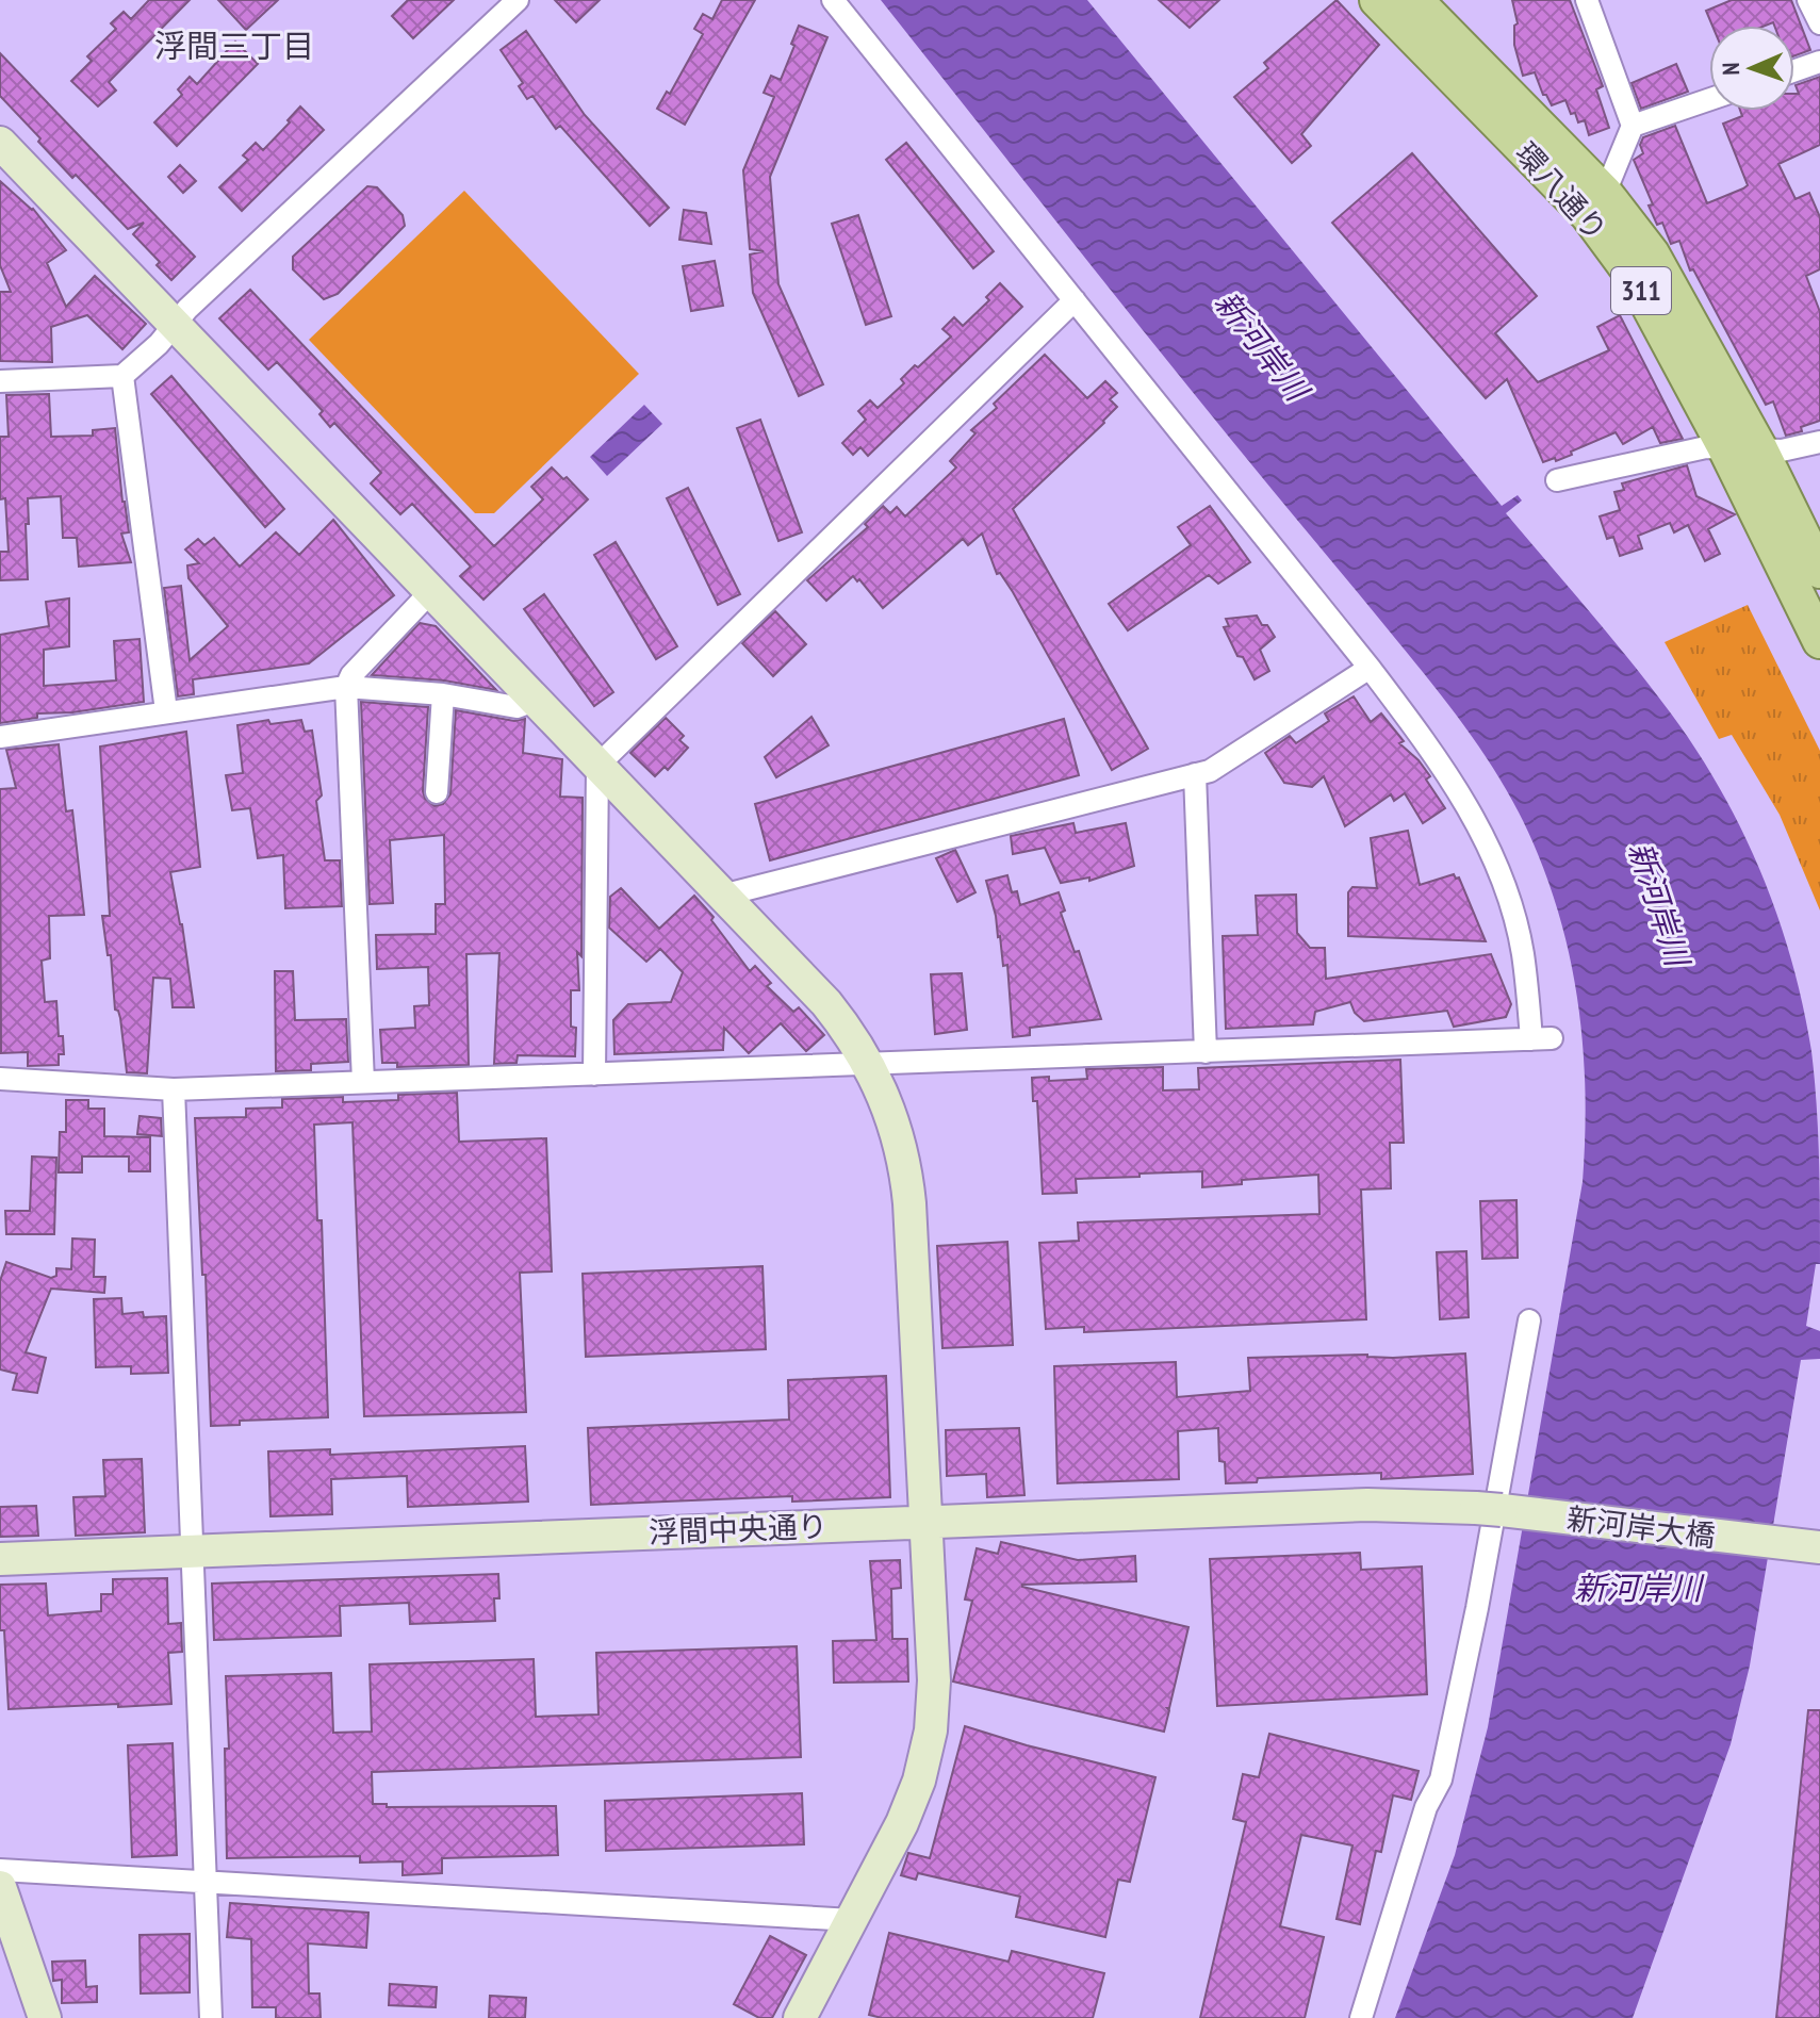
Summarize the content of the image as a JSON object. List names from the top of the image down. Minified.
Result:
{"streets":{"main road":["環八通り","311"],"street":["新河岸大橋","浮間中央通り"]},"crossings":[["新河岸大橋","浮間中央通り"]],"districts":["浮間三丁目"],"water":["新河岸川"],"north":"left"}
